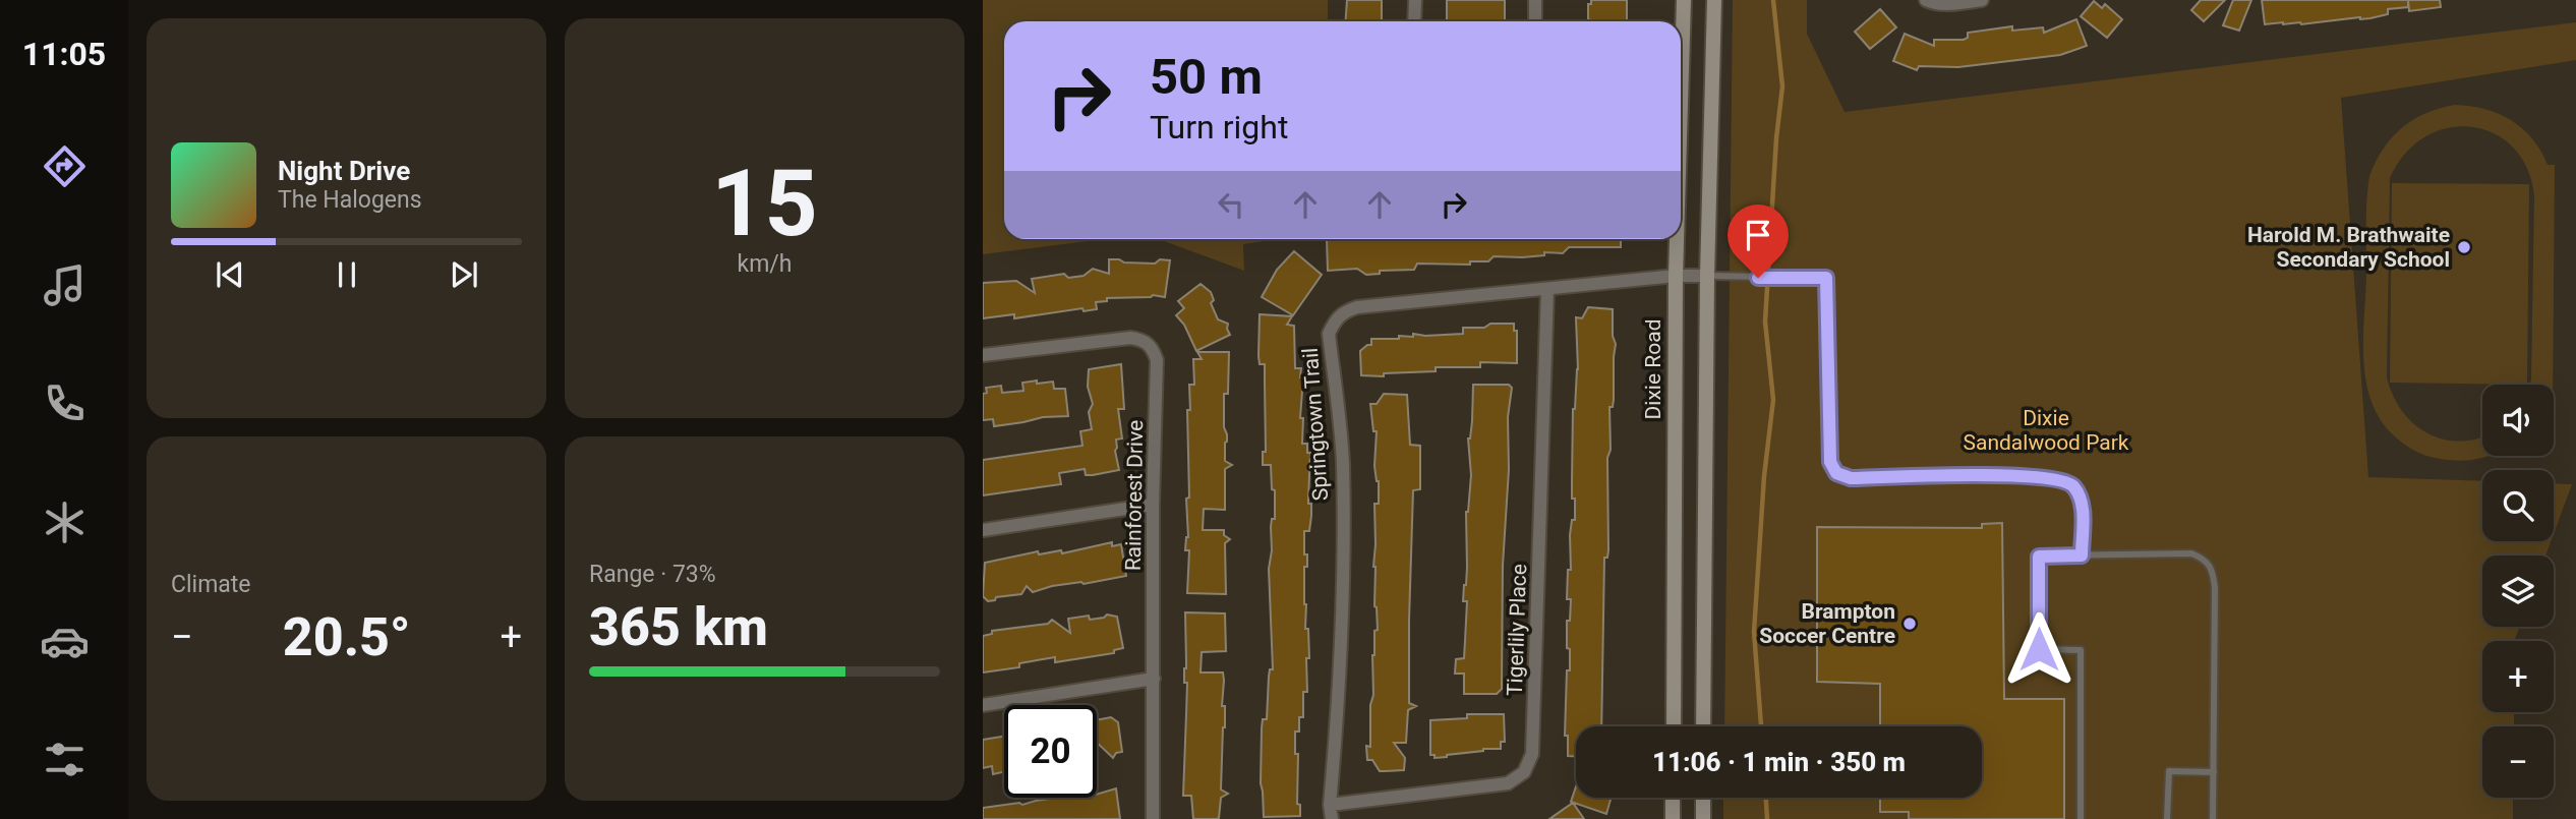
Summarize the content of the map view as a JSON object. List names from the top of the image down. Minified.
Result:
{"streets":{"main road":["Dixie Road"],"street":["Springtown Trail","Rainforest Drive","Tigerlily Place"]},"crossings":[["Dixie Road","Springtown Trail"],["Springtown Trail","Tigerlily Place"]],"parks":["Dixie Sandalwood Park"],"places":["Harold M. Brathwaite Secondary School","Brampton Soccer Centre"],"page":{"tabs":"11:05","tile":[["15","km/h"],"Climate",["Range · 73%","365 km"]],"turn":["50 m","Turn right"],"song":["Night Drive","The Halogens"],"map_buttons":["+","−"],"heat":["−","20.5°","+"],"limit":"20","trip":"11:06 · 1 min · 350 m"}}
